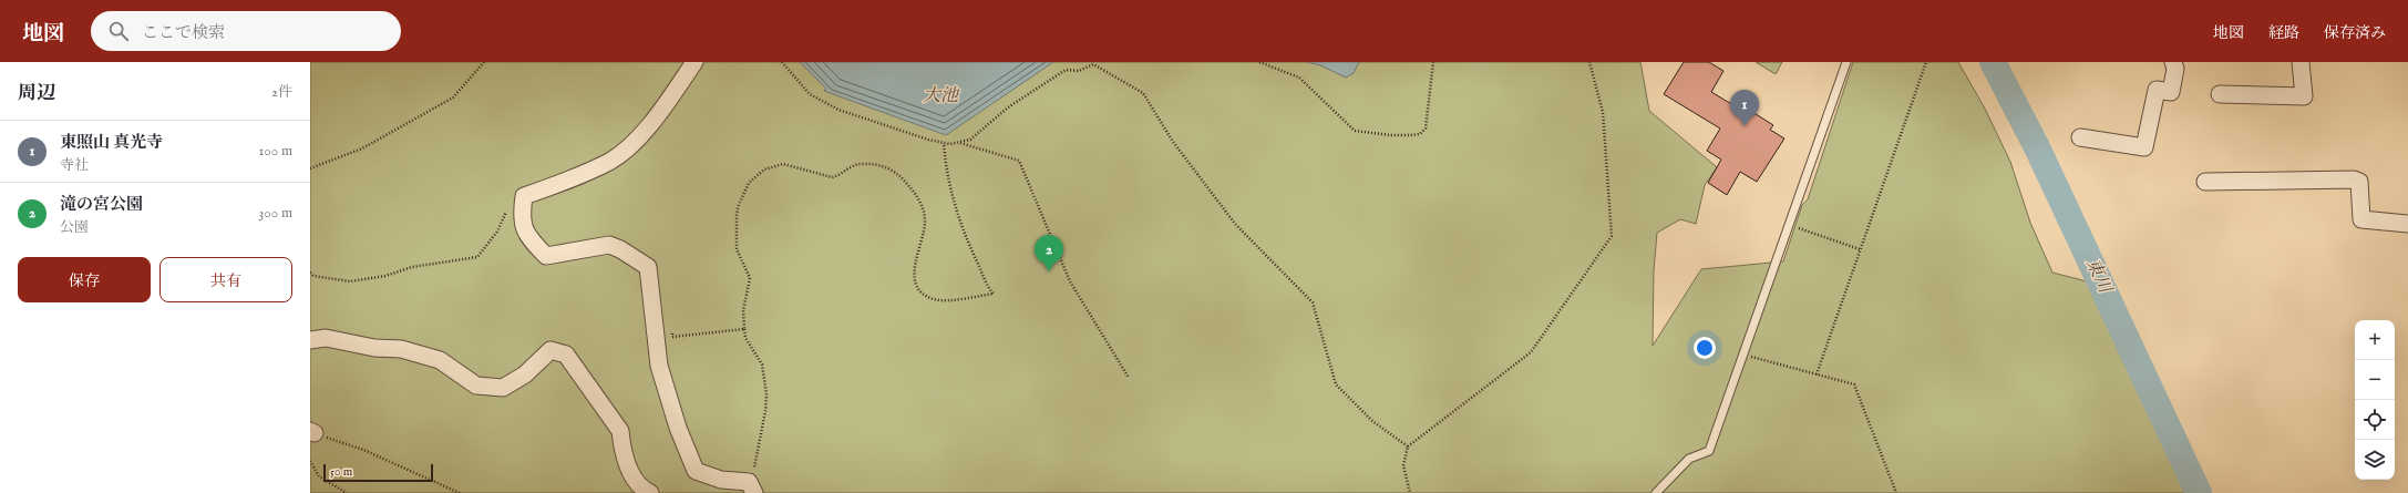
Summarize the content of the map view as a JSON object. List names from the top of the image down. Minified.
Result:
{"water":["大池","東川"],"scale_bar":"50 m","page":{"header":"地図","search":"ここで検索","nav":["地図","経路","保存済み"],"heading":["周辺","2件"],"pins":["1","2"],"list":[{"mark":"1","name":"東照山 真光寺","note":"寺社","value":"100 m"},{"mark":"2","name":"滝の宮公園","note":"公園","value":"300 m"}],"buttons":["保存","共有"],"map_buttons":["+","−"],"scale":"50 m"}}
